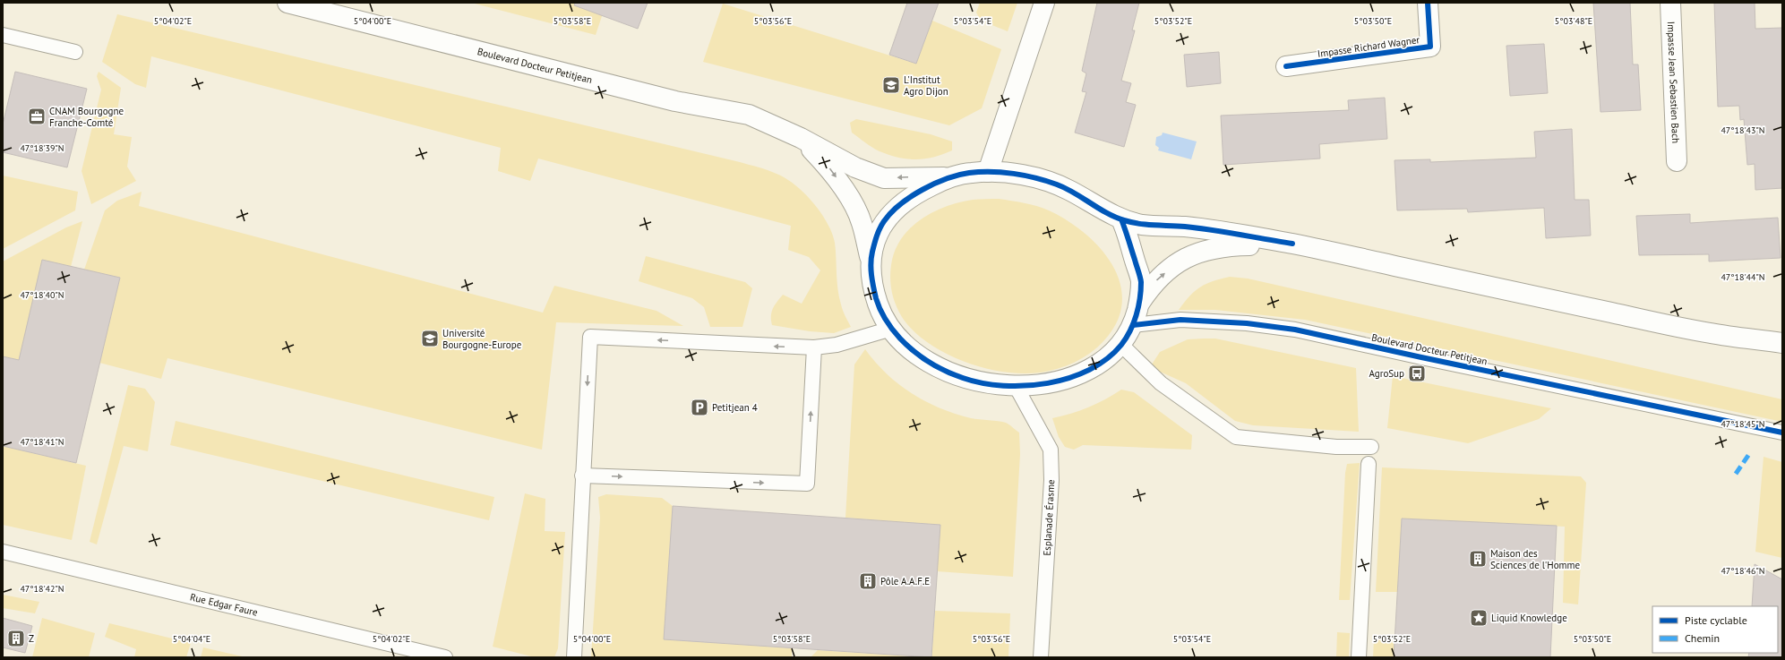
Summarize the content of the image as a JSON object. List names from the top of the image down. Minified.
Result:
{"streets":{"main road":["Impasse Richard Wagner","Boulevard Docteur Petitjean","Impasse Jean Sebastien Bach"],"lane":["Esplanade Érasme","Rue Edgar Faure"]},"places":{"school or university":["L'Institut Agro Dijon","Université Bourgogne-Europe"],"office":["CNAM Bourgogne Franche-Comté"],"bus stop":["AgroSup"],"parking":["Petitjean 4"],"building":["Maison des Sciences de l'Homme","Pôle A.A.F.E","Z"],"place":["Liquid Knowledge"]},"legend":["Piste cyclable","Chemin"],"coordinates":["5°03'48\"E","5°04'02\"E","5°04'00\"E","5°03'58\"E","5°03'56\"E","5°03'54\"E","5°03'52\"E","5°03'50\"E","47°18'43\"N","47°18'39\"N","47°18'44\"N","47°18'40\"N","47°18'45\"N","47°18'41\"N","47°18'46\"N","47°18'42\"N","5°04'04\"E"]}
